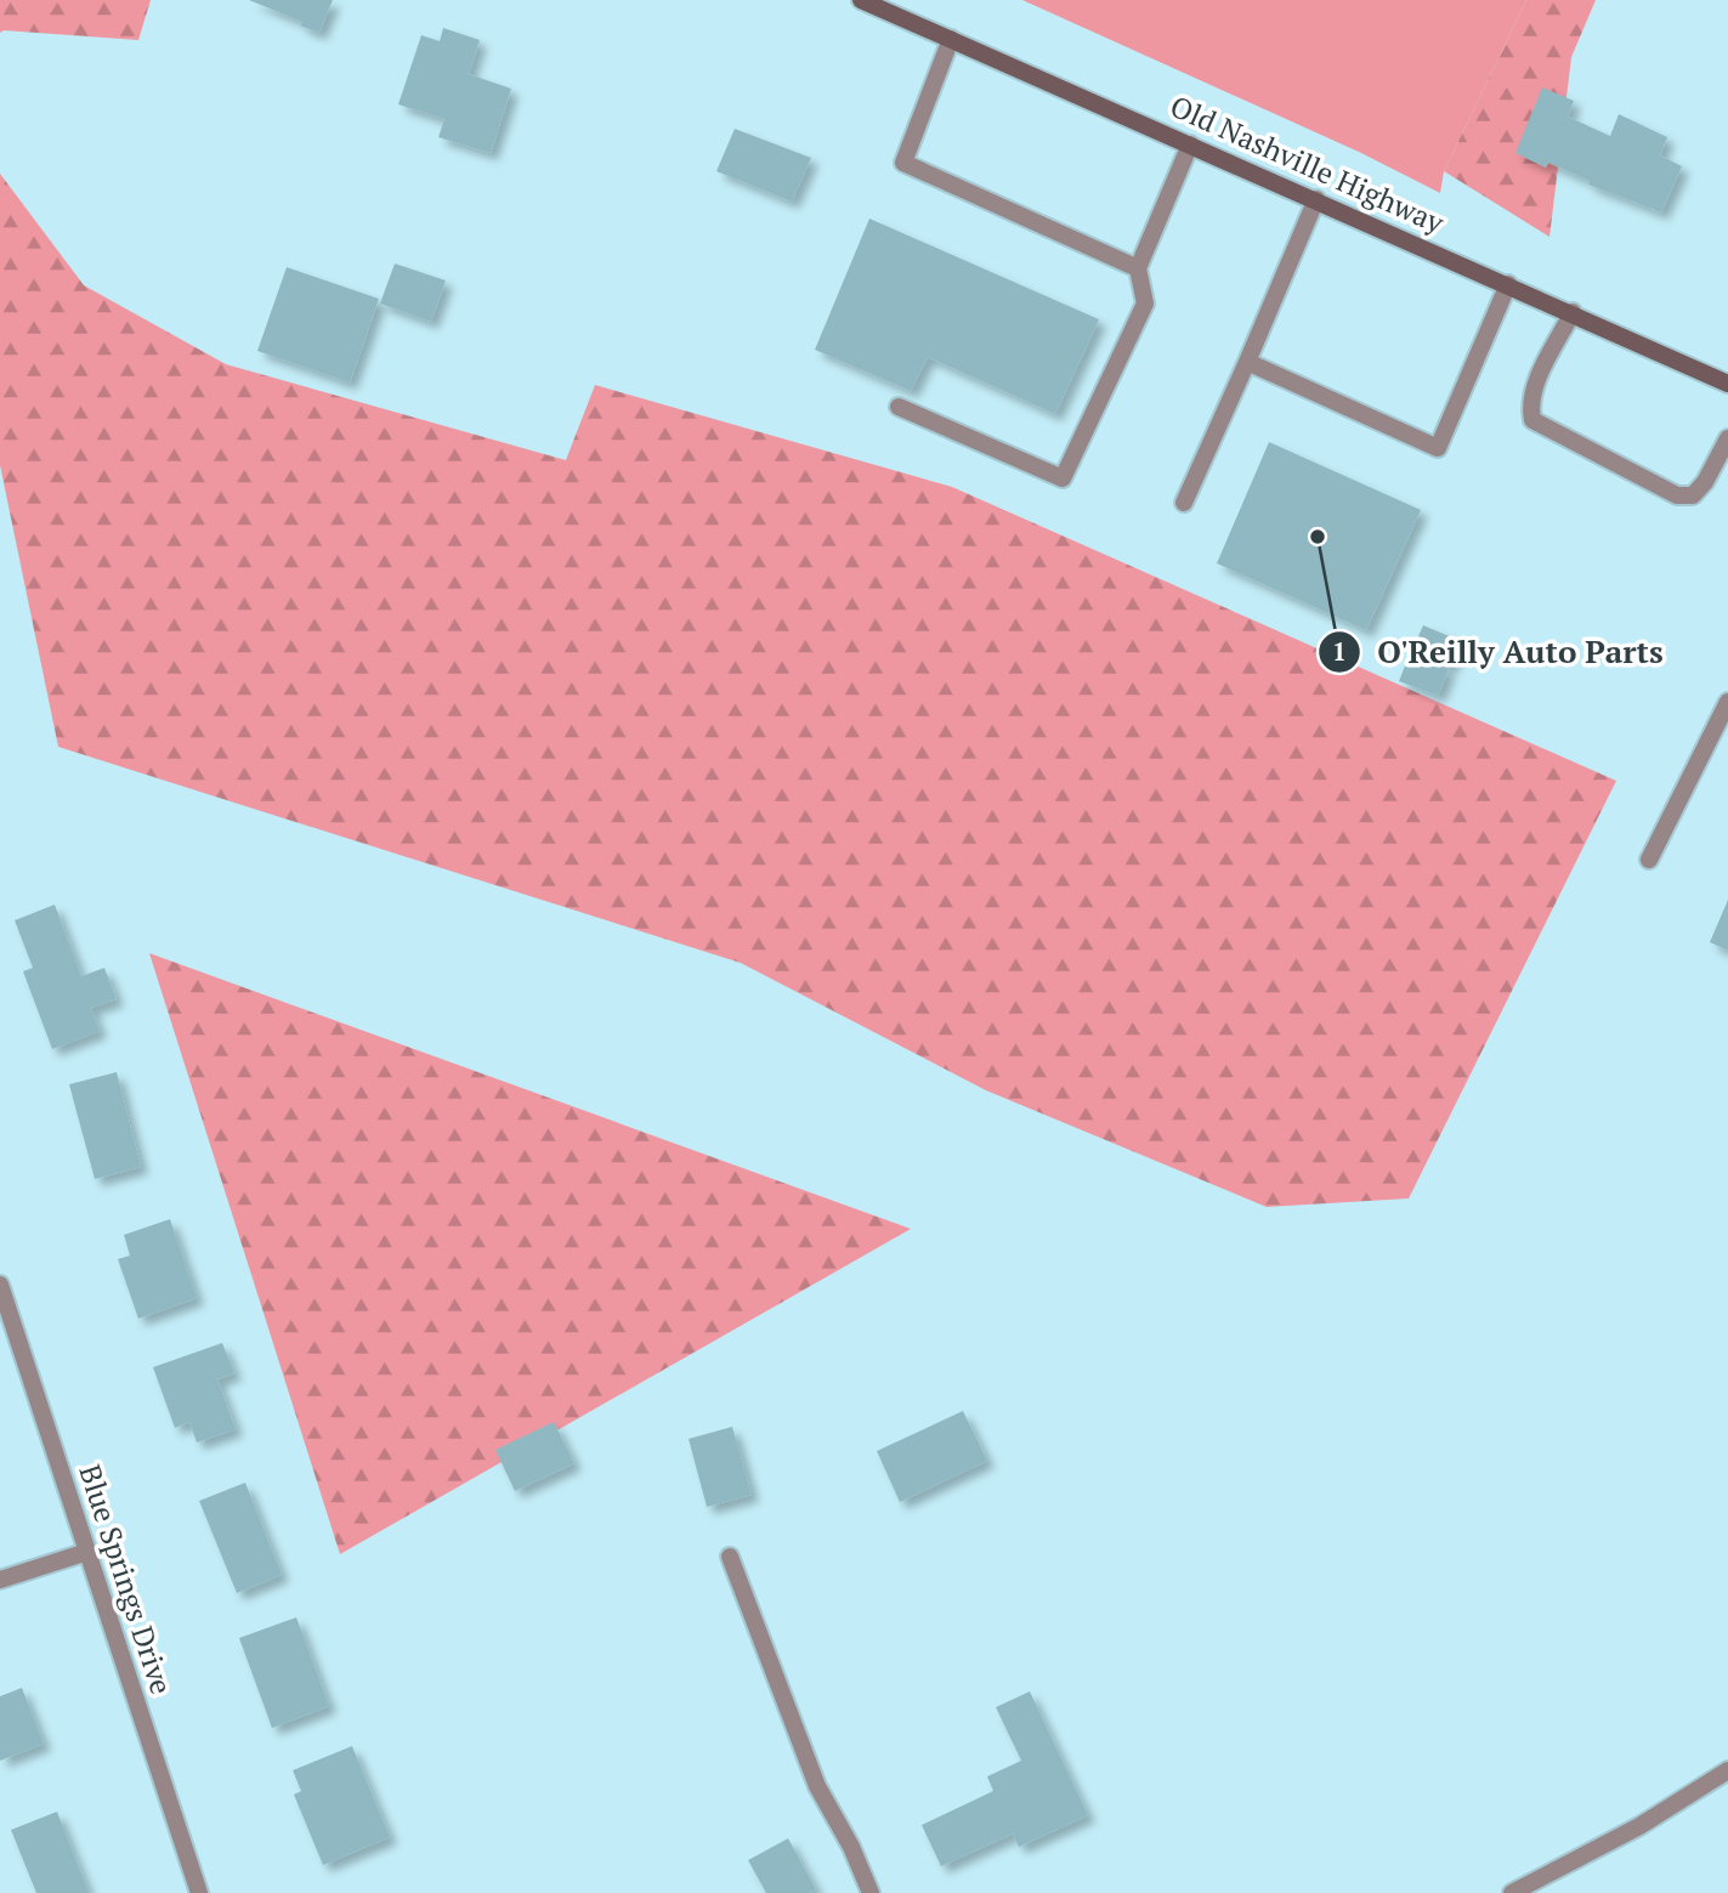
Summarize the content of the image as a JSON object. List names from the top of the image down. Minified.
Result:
{"streets":{"main road":["Old Nashville Highway"],"street":["Blue Springs Drive"]},"places":["O'Reilly Auto Parts"]}
